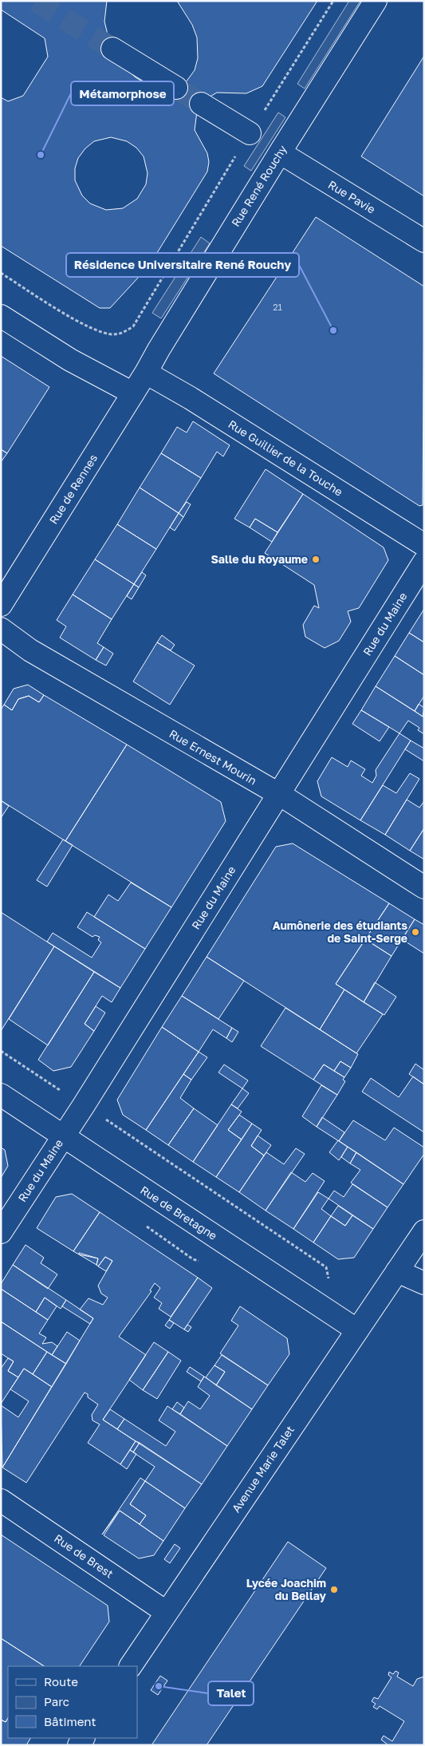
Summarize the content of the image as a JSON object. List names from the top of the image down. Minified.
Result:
{"streets":{"street":["Rue René Rouchy","Rue Pavie","Rue Guillier de la Touche","Rue de Rennes","Rue du Maine","Rue Ernest Mourin","Rue de Bretagne","Avenue Marie Talet","Rue de Brest"]},"crossings":[["Rue René Rouchy","Rue Pavie"],["Rue René Rouchy","Rue Guillier de la Touche"],["Rue René Rouchy","Rue de Rennes"],["Rue Guillier de la Touche","Rue de Rennes"],["Rue du Maine","Rue Ernest Mourin"],["Rue du Maine","Rue de Bretagne"],["Rue de Bretagne","Avenue Marie Talet"],["Avenue Marie Talet","Rue de Brest"]],"places":["Métamorphose","Résidence Universitaire René Rouchy","Salle du Royaume","Aumônerie des étudiants de Saint-Serge","Lycée Joachim du Bellay","Talet"],"house_numbers":["21"],"legend":["Route","Parc","Bâtiment"]}
